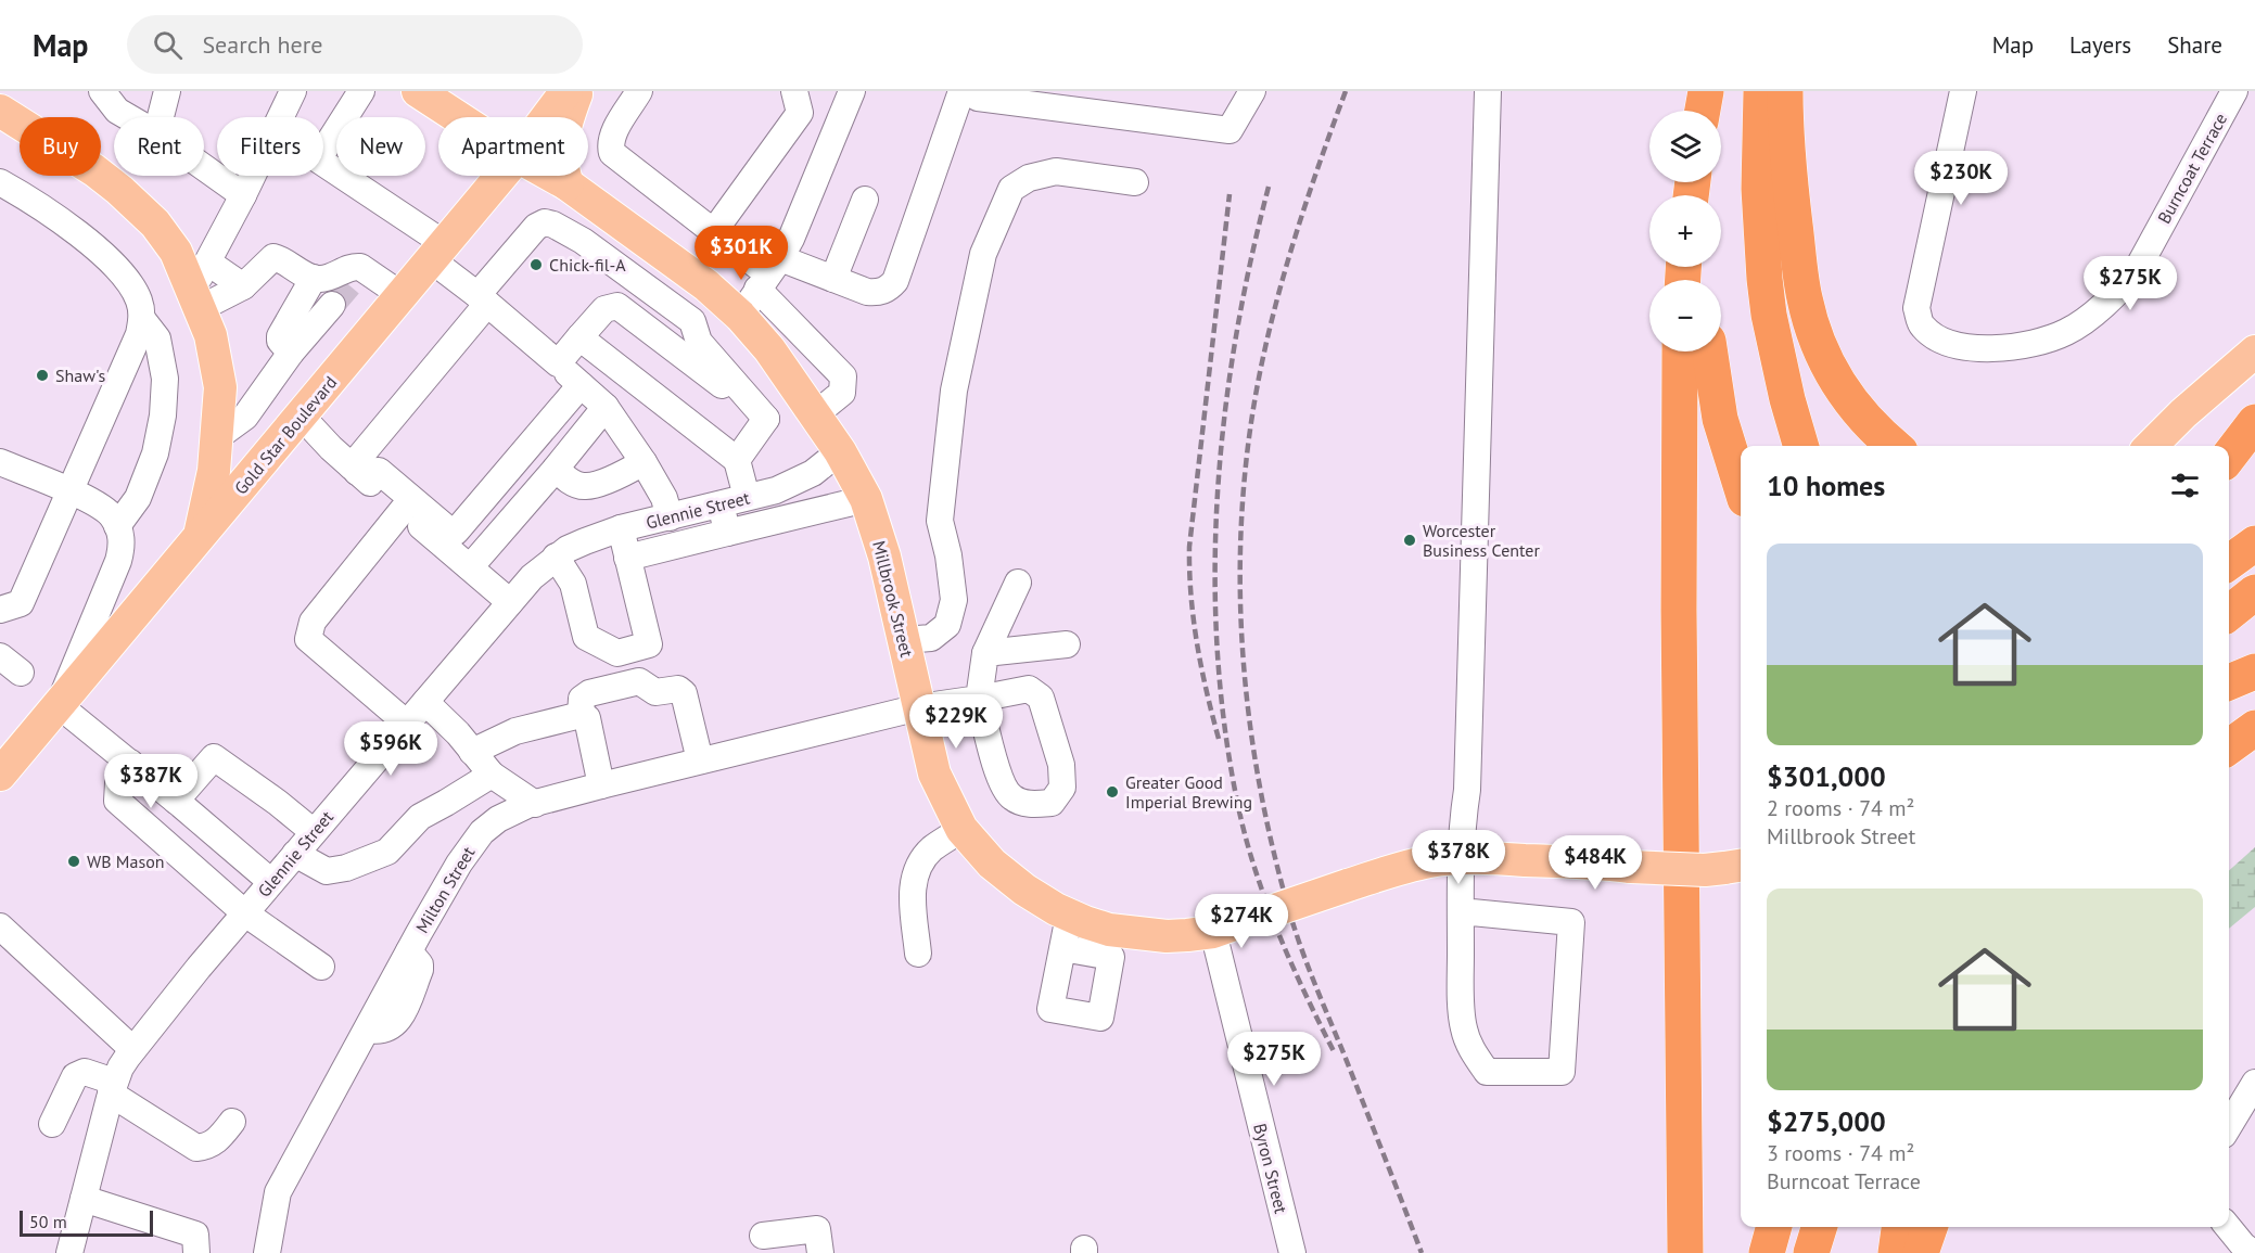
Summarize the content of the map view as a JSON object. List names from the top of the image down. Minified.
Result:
{"streets":{"main road":["Gold Star Boulevard","Millbrook Street"],"street":["Burncoat Terrace","Glennie Street","Milton Street","Byron Street"]},"crossings":[["Glennie Street","Millbrook Street"],["Millbrook Street","Milton Street"],["Millbrook Street","Byron Street"]],"places":["Chick-fil-A","Shaw's","Worcester Business Center","Greater Good Imperial Brewing","WB Mason"],"scale_bar":"50 m","page":{"header":"Map","search":"Search here","nav":["Map","Layers","Share"],"map_buttons":["+","−"],"chip":["Buy","Rent","Filters","New","Apartment"],"price":["$230K","$301K","$275K","$229K","$596K","$387K","$378K","$484K","$274K","$275K"],"heading":"10 homes","list":[{"name":"$301,000","note":"2 rooms · 74 m² · Millbrook Street"},{"name":"$275,000","note":"3 rooms · 74 m² · Burncoat Terrace"}],"scale":"50 m"}}
